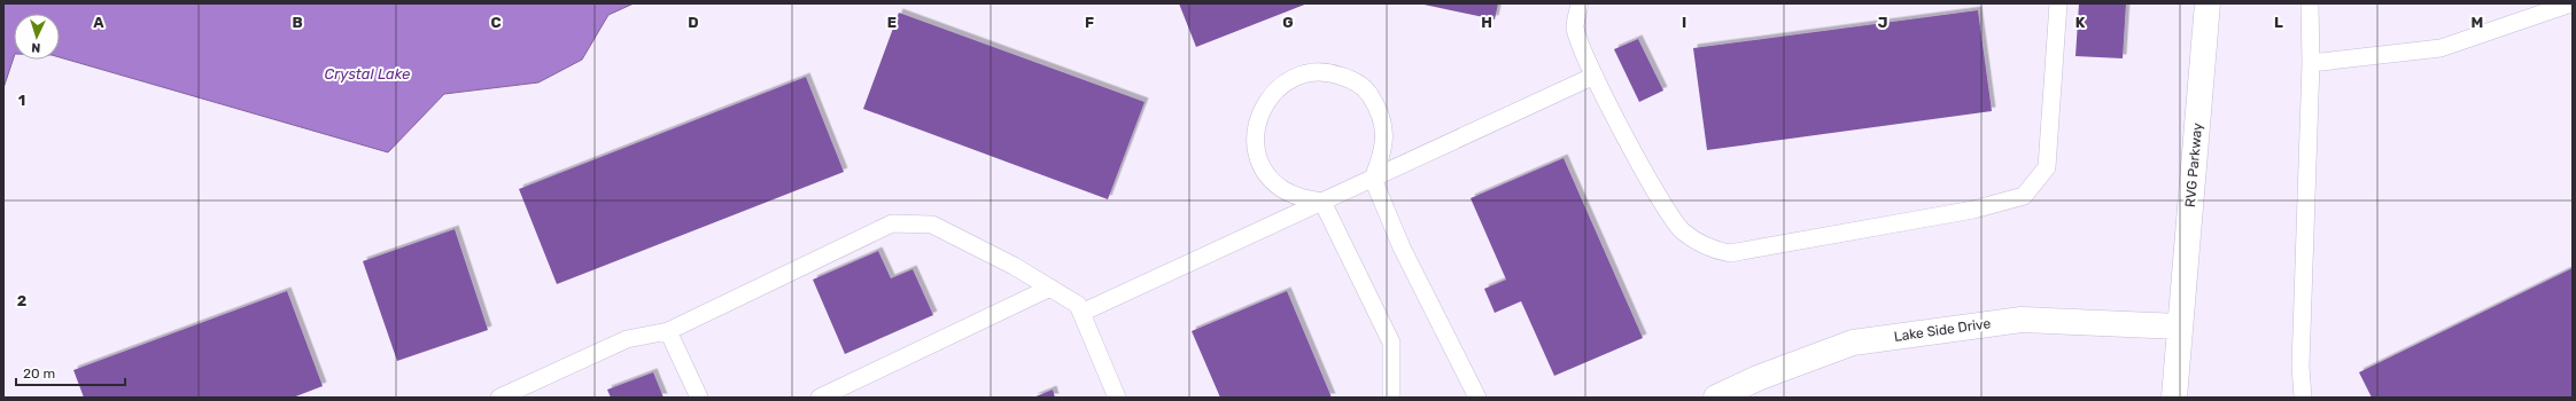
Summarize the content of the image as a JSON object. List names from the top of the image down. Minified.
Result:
{"streets":{"street":["RVG Parkway","Lake Side Drive"]},"crossings":[["RVG Parkway","Lake Side Drive"]],"water":["Crystal Lake"],"scale_bar":"20 m","north":"bottom","grid":{"columns":["A","B","C","D","E","F","G","H","I","J","K","L","M"],"rows":["1","2"]}}
